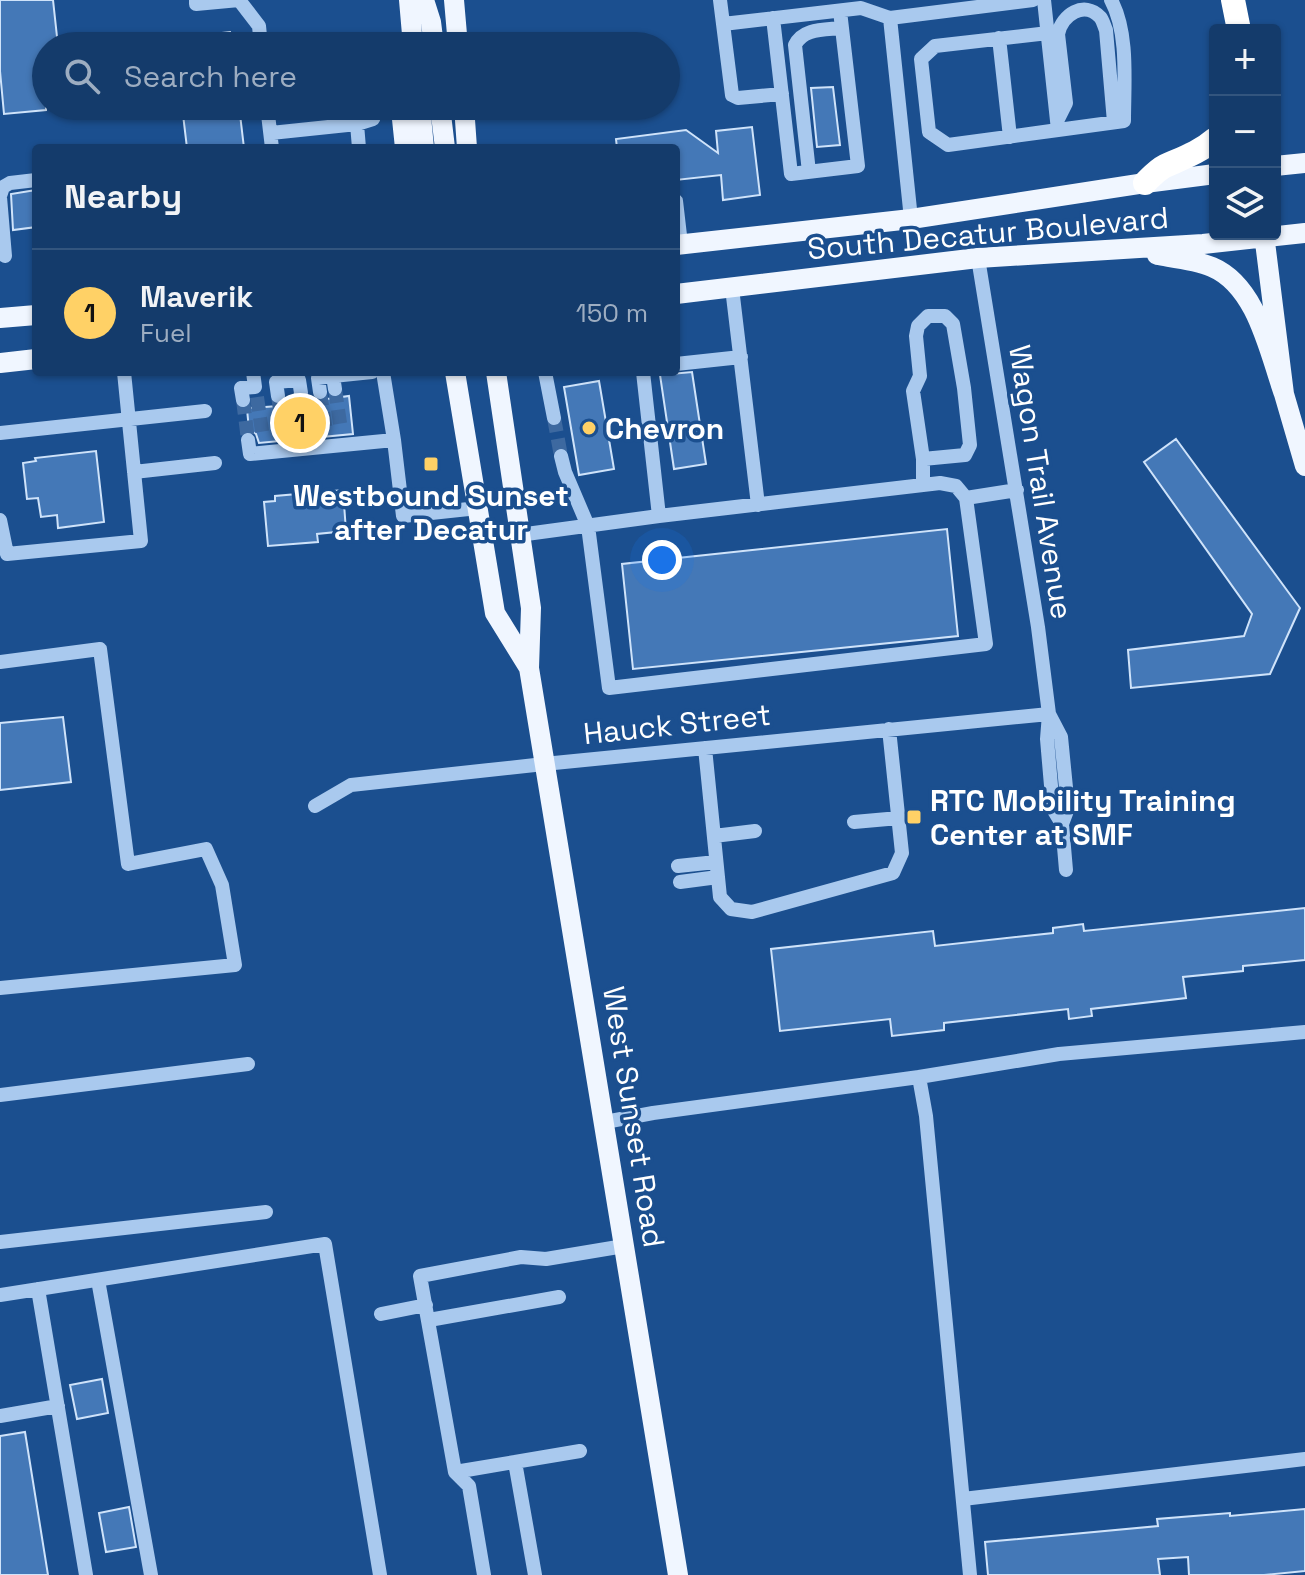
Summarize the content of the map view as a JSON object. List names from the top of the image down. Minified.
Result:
{"streets":{"main road":["South Decatur Boulevard","West Sunset Road"],"street":["Wagon Trail Avenue","Hauck Street"]},"crossings":[["South Decatur Boulevard","Wagon Trail Avenue"],["Wagon Trail Avenue","Hauck Street"],["Hauck Street","West Sunset Road"]],"places":{"other":["Chevron"],"transit":["Westbound Sunset after Decatur","RTC Mobility Training Center at SMF"]},"page":{"map_buttons":["+","−"],"search":"Search here","heading":"Nearby","list":[{"mark":"1","name":"Maverik","note":"Fuel","value":"150 m"}],"pins":"1"}}
